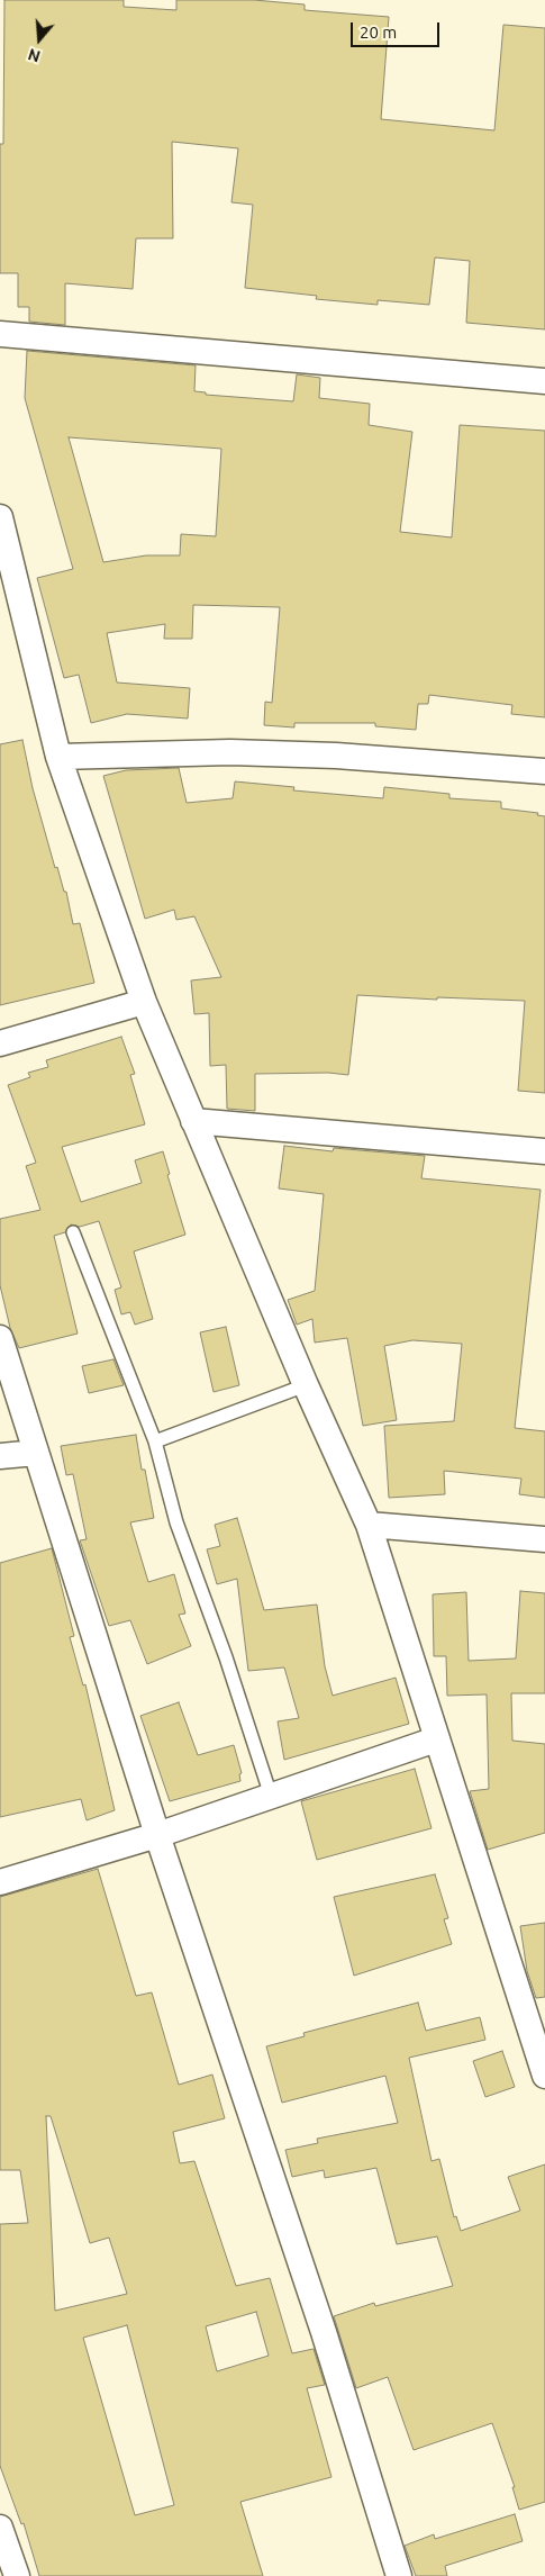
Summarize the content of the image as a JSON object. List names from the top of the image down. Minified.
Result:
{"scale_bar":"20 m","north":"bottom"}
